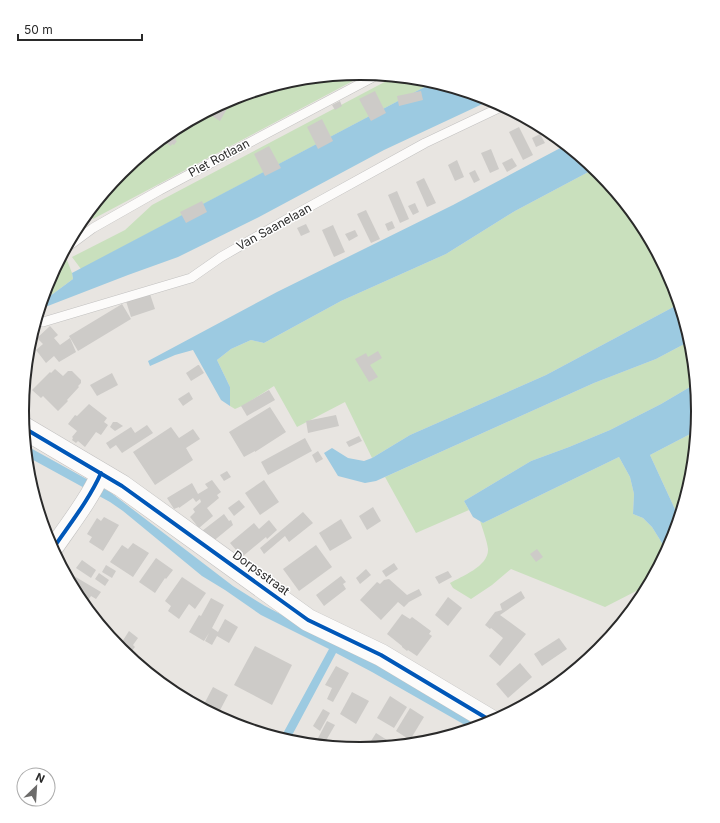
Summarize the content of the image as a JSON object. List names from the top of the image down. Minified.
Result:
{"streets":{"street":["Dorpsstraat"],"lane":["Piet Rotlaan","Van Saanelaan"]},"scale_bar":"50 m","north":"top right"}
